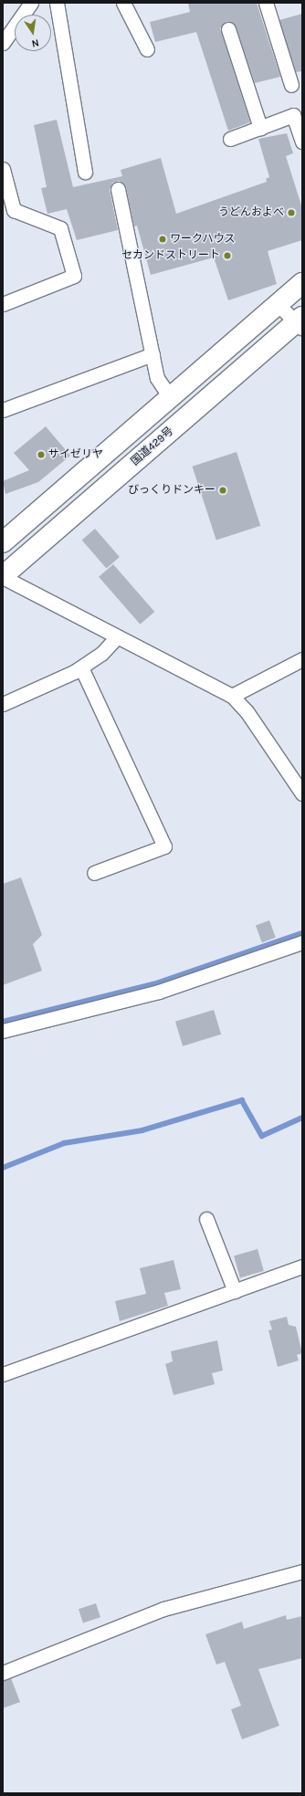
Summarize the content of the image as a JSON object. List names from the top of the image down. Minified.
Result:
{"streets":{"highway":["国道429号"]},"places":["うどんおよべ","ワークハウス","セカンドストリート","サイゼリヤ","びっくりドンキー"],"north":"bottom"}
